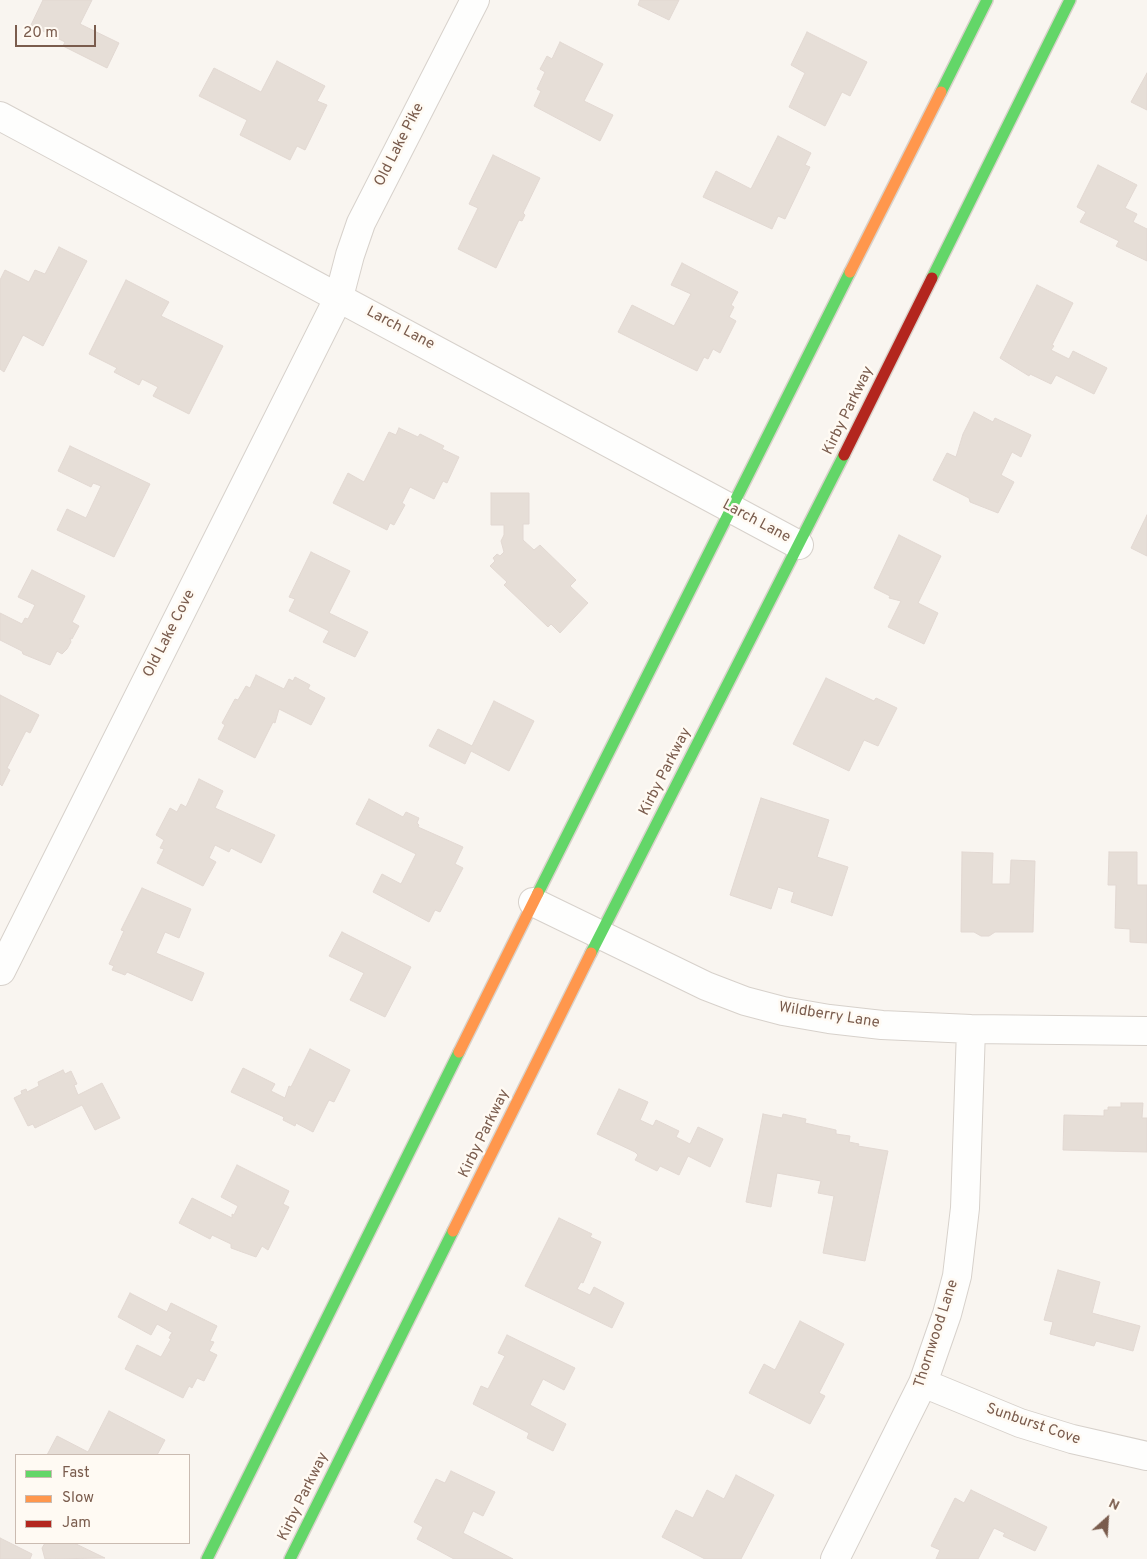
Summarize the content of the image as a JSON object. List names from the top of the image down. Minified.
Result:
{"streets":{"main road":["Kirby Parkway"],"street":["Old Lake Pike","Larch Lane","Old Lake Cove","Wildberry Lane","Thornwood Lane","Sunburst Cove"]},"crossings":[["Old Lake Pike","Larch Lane"],["Old Lake Pike","Old Lake Cove"],["Larch Lane","Kirby Parkway"],["Larch Lane","Old Lake Cove"],["Kirby Parkway","Wildberry Lane"],["Wildberry Lane","Thornwood Lane"],["Thornwood Lane","Sunburst Cove"]],"legend":["Fast","Slow","Jam"],"scale_bar":"20 m","north":"top right"}
